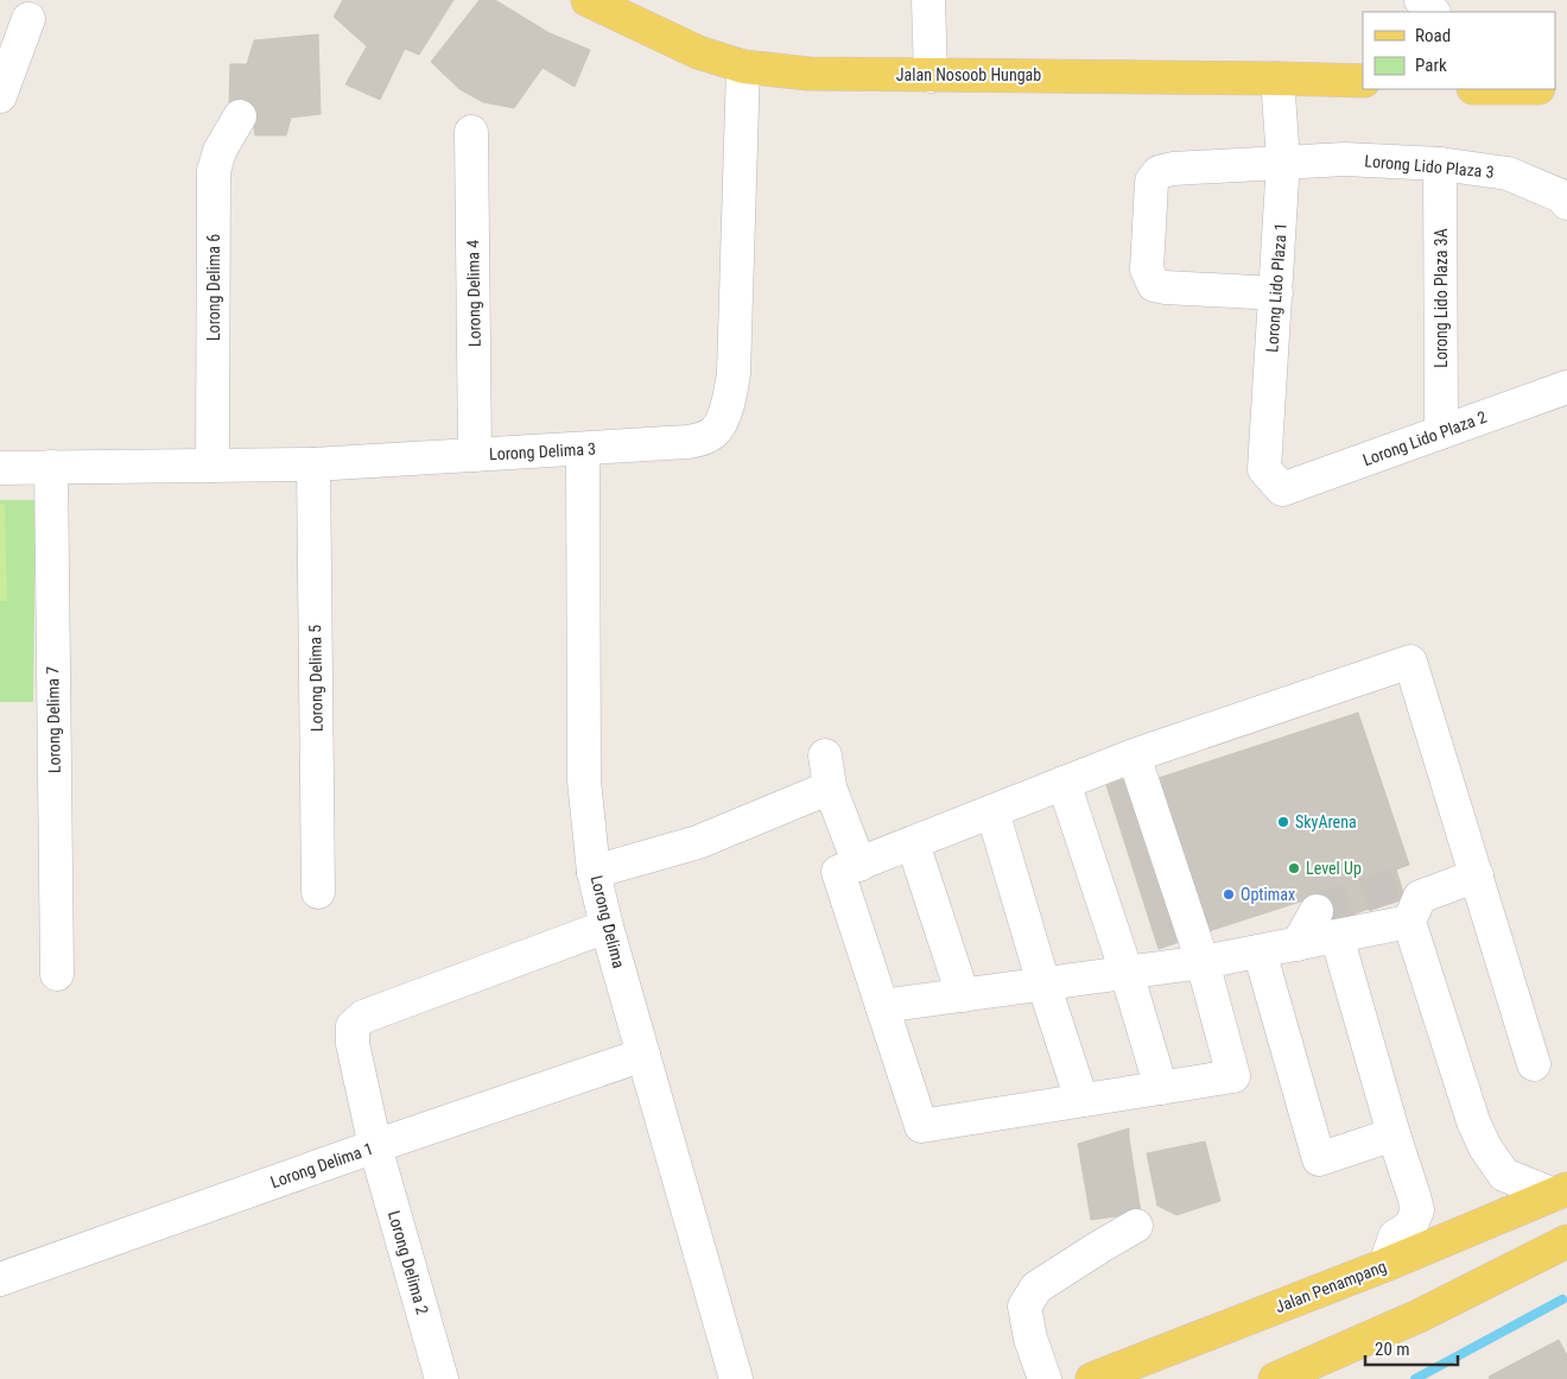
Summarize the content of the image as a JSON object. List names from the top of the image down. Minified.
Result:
{"streets":{"main road":["Jalan Nosoob Hungab","Jalan Penampang"],"street":["Lorong Lido Plaza 3","Lorong Delima 6","Lorong Lido Plaza 1","Lorong Delima 4","Lorong Lido Plaza 3A","Lorong Lido Plaza 2","Lorong Delima 3","Lorong Delima 5","Lorong Delima 7","Lorong Delima","Lorong Delima 1","Lorong Delima 2"]},"crossings":[["Jalan Nosoob Hungab","Lorong Lido Plaza 1"],["Jalan Nosoob Hungab","Lorong Delima 3"],["Lorong Lido Plaza 3","Lorong Lido Plaza 1"],["Lorong Lido Plaza 3","Lorong Lido Plaza 3A"],["Lorong Delima 6","Lorong Delima 3"],["Lorong Lido Plaza 1","Lorong Lido Plaza 2"],["Lorong Delima 4","Lorong Delima 3"],["Lorong Lido Plaza 3A","Lorong Lido Plaza 2"],["Lorong Delima 3","Lorong Delima 5"],["Lorong Delima 3","Lorong Delima 7"],["Lorong Delima 3","Lorong Delima"],["Lorong Delima","Lorong Delima 1"],["Lorong Delima","Lorong Delima 2"],["Lorong Delima 1","Lorong Delima 2"]],"places":["SkyArena","Level Up","Optimax"],"legend":["Road","Park"],"scale_bar":"20 m"}
